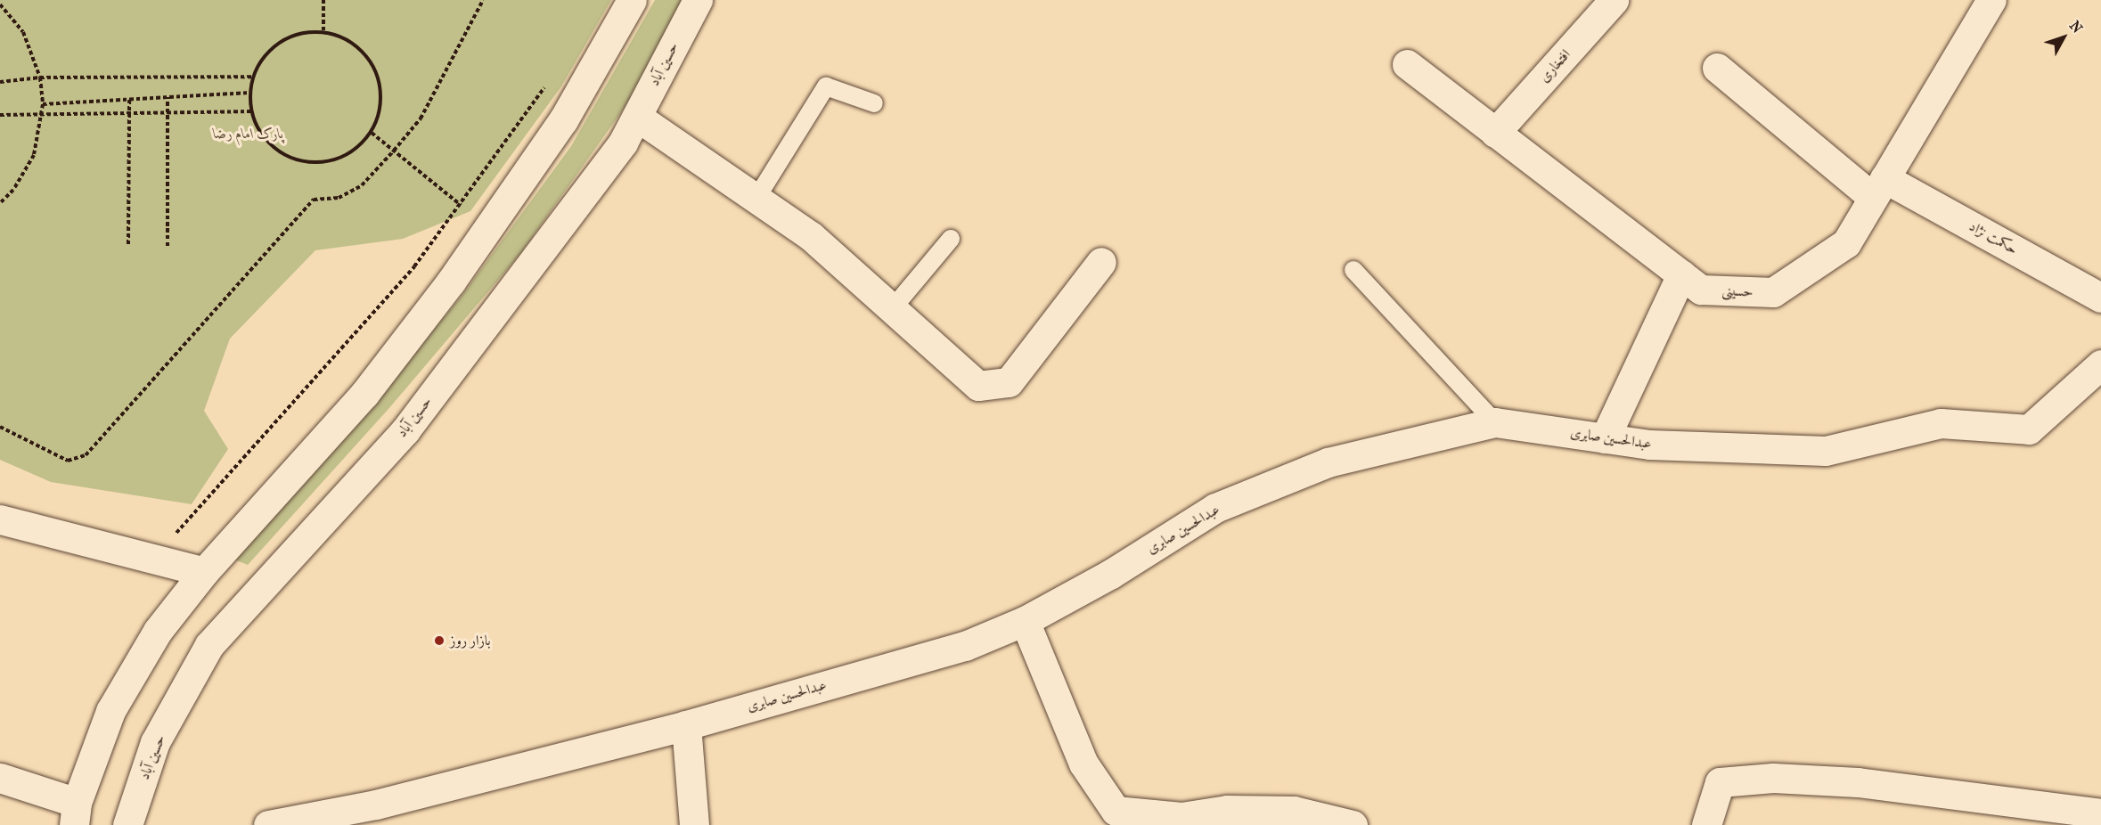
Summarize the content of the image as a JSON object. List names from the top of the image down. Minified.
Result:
{"streets":{"street":["حسین آباد","افتخاری","حکمت نژاد","حسینی","عبدالحسین صابری"]},"crossings":[["افتخاری","حسینی"],["حکمت نژاد","حسینی"]],"parks":["پارک امام رضا"],"places":["بازار روز"],"north":"top right"}
